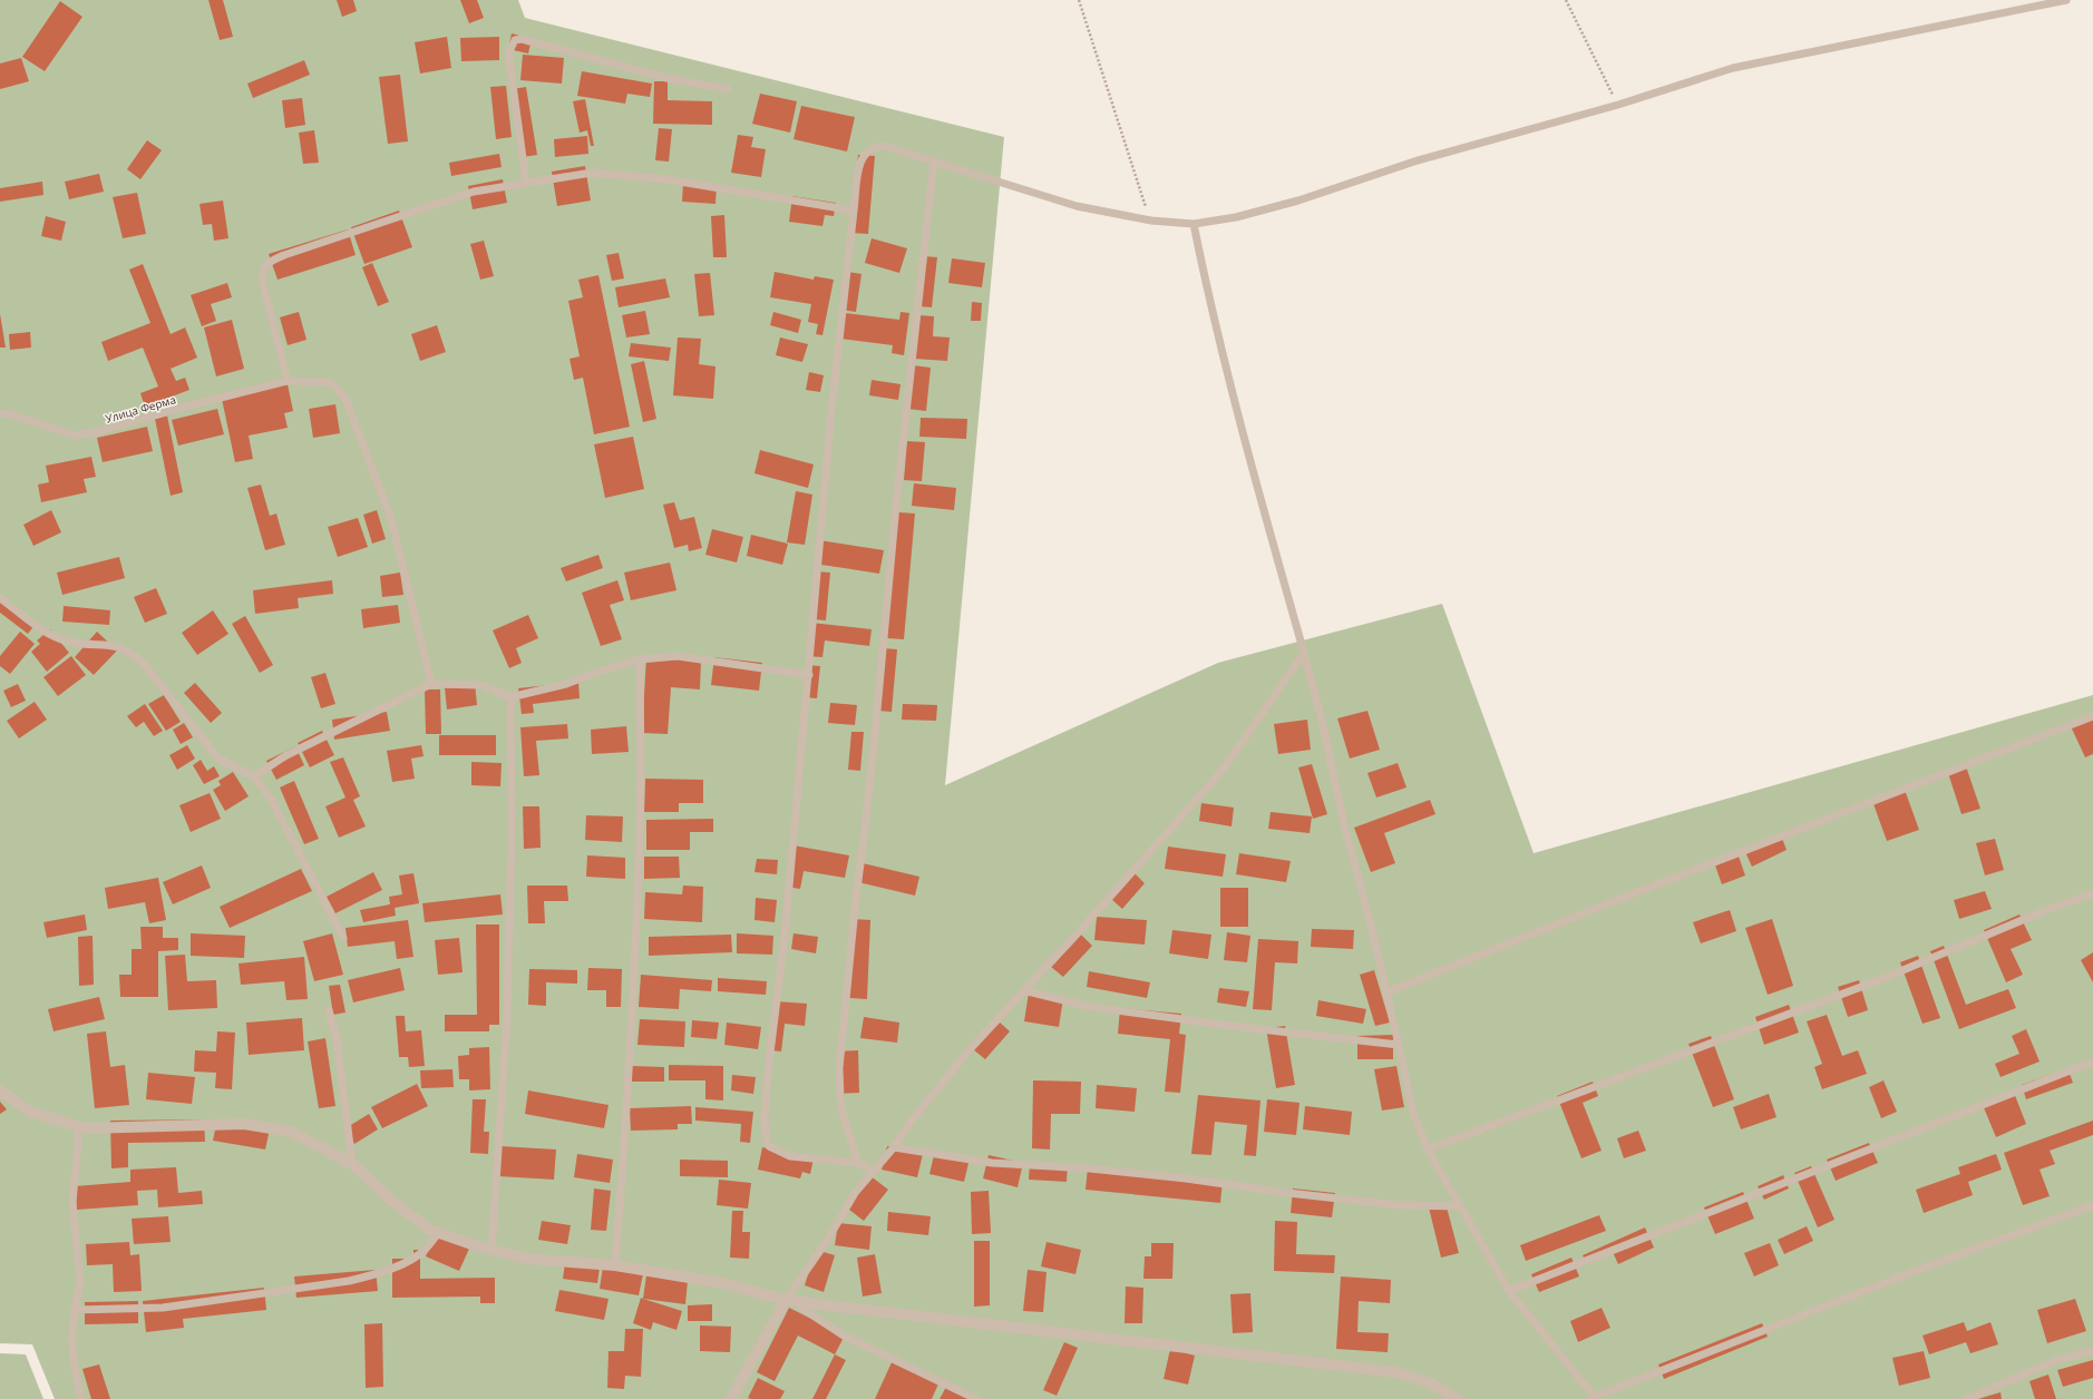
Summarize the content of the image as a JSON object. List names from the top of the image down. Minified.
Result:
{"streets":{"lane":["Улица Ферма"]}}
